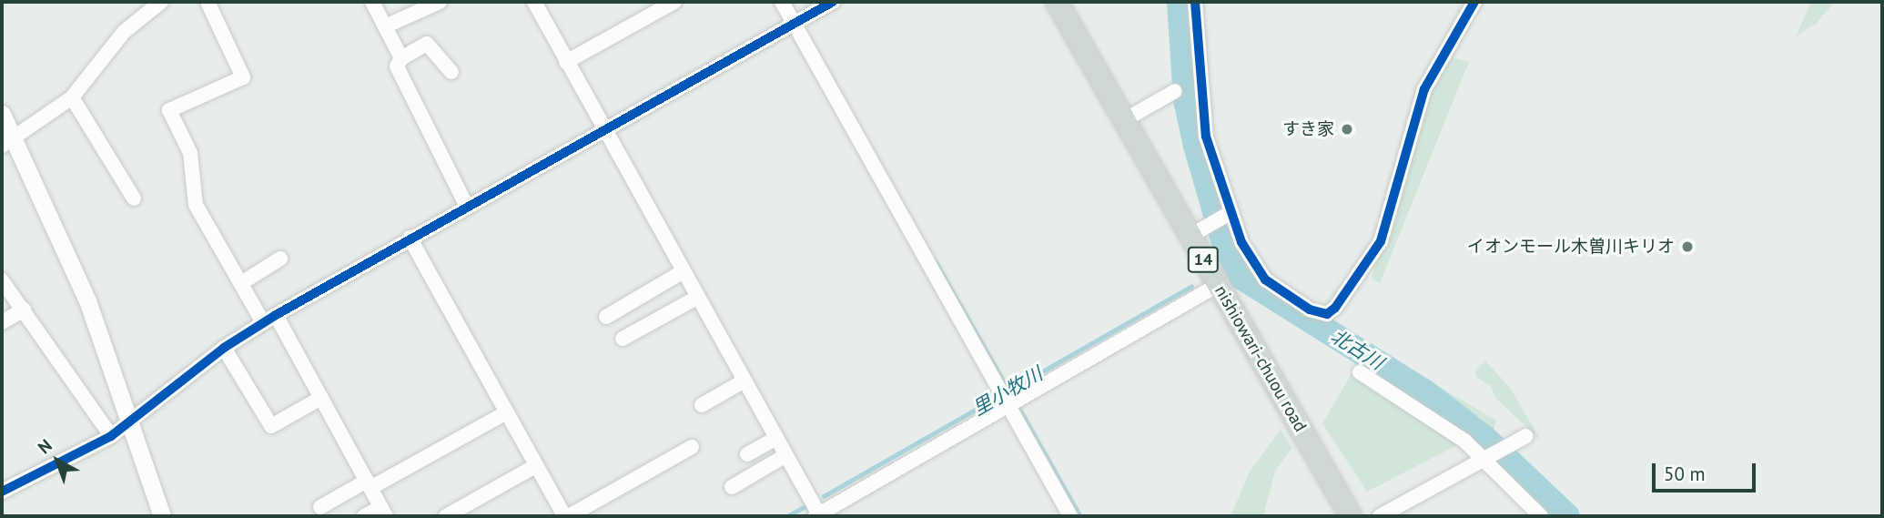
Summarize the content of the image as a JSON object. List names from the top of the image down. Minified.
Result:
{"streets":{"main road":["14","nishiowari-chuou road"]},"water":["北古川","里小牧川"],"places":["すき家","イオンモール木曽川キリオ"],"scale_bar":"50 m","north":"top left"}
